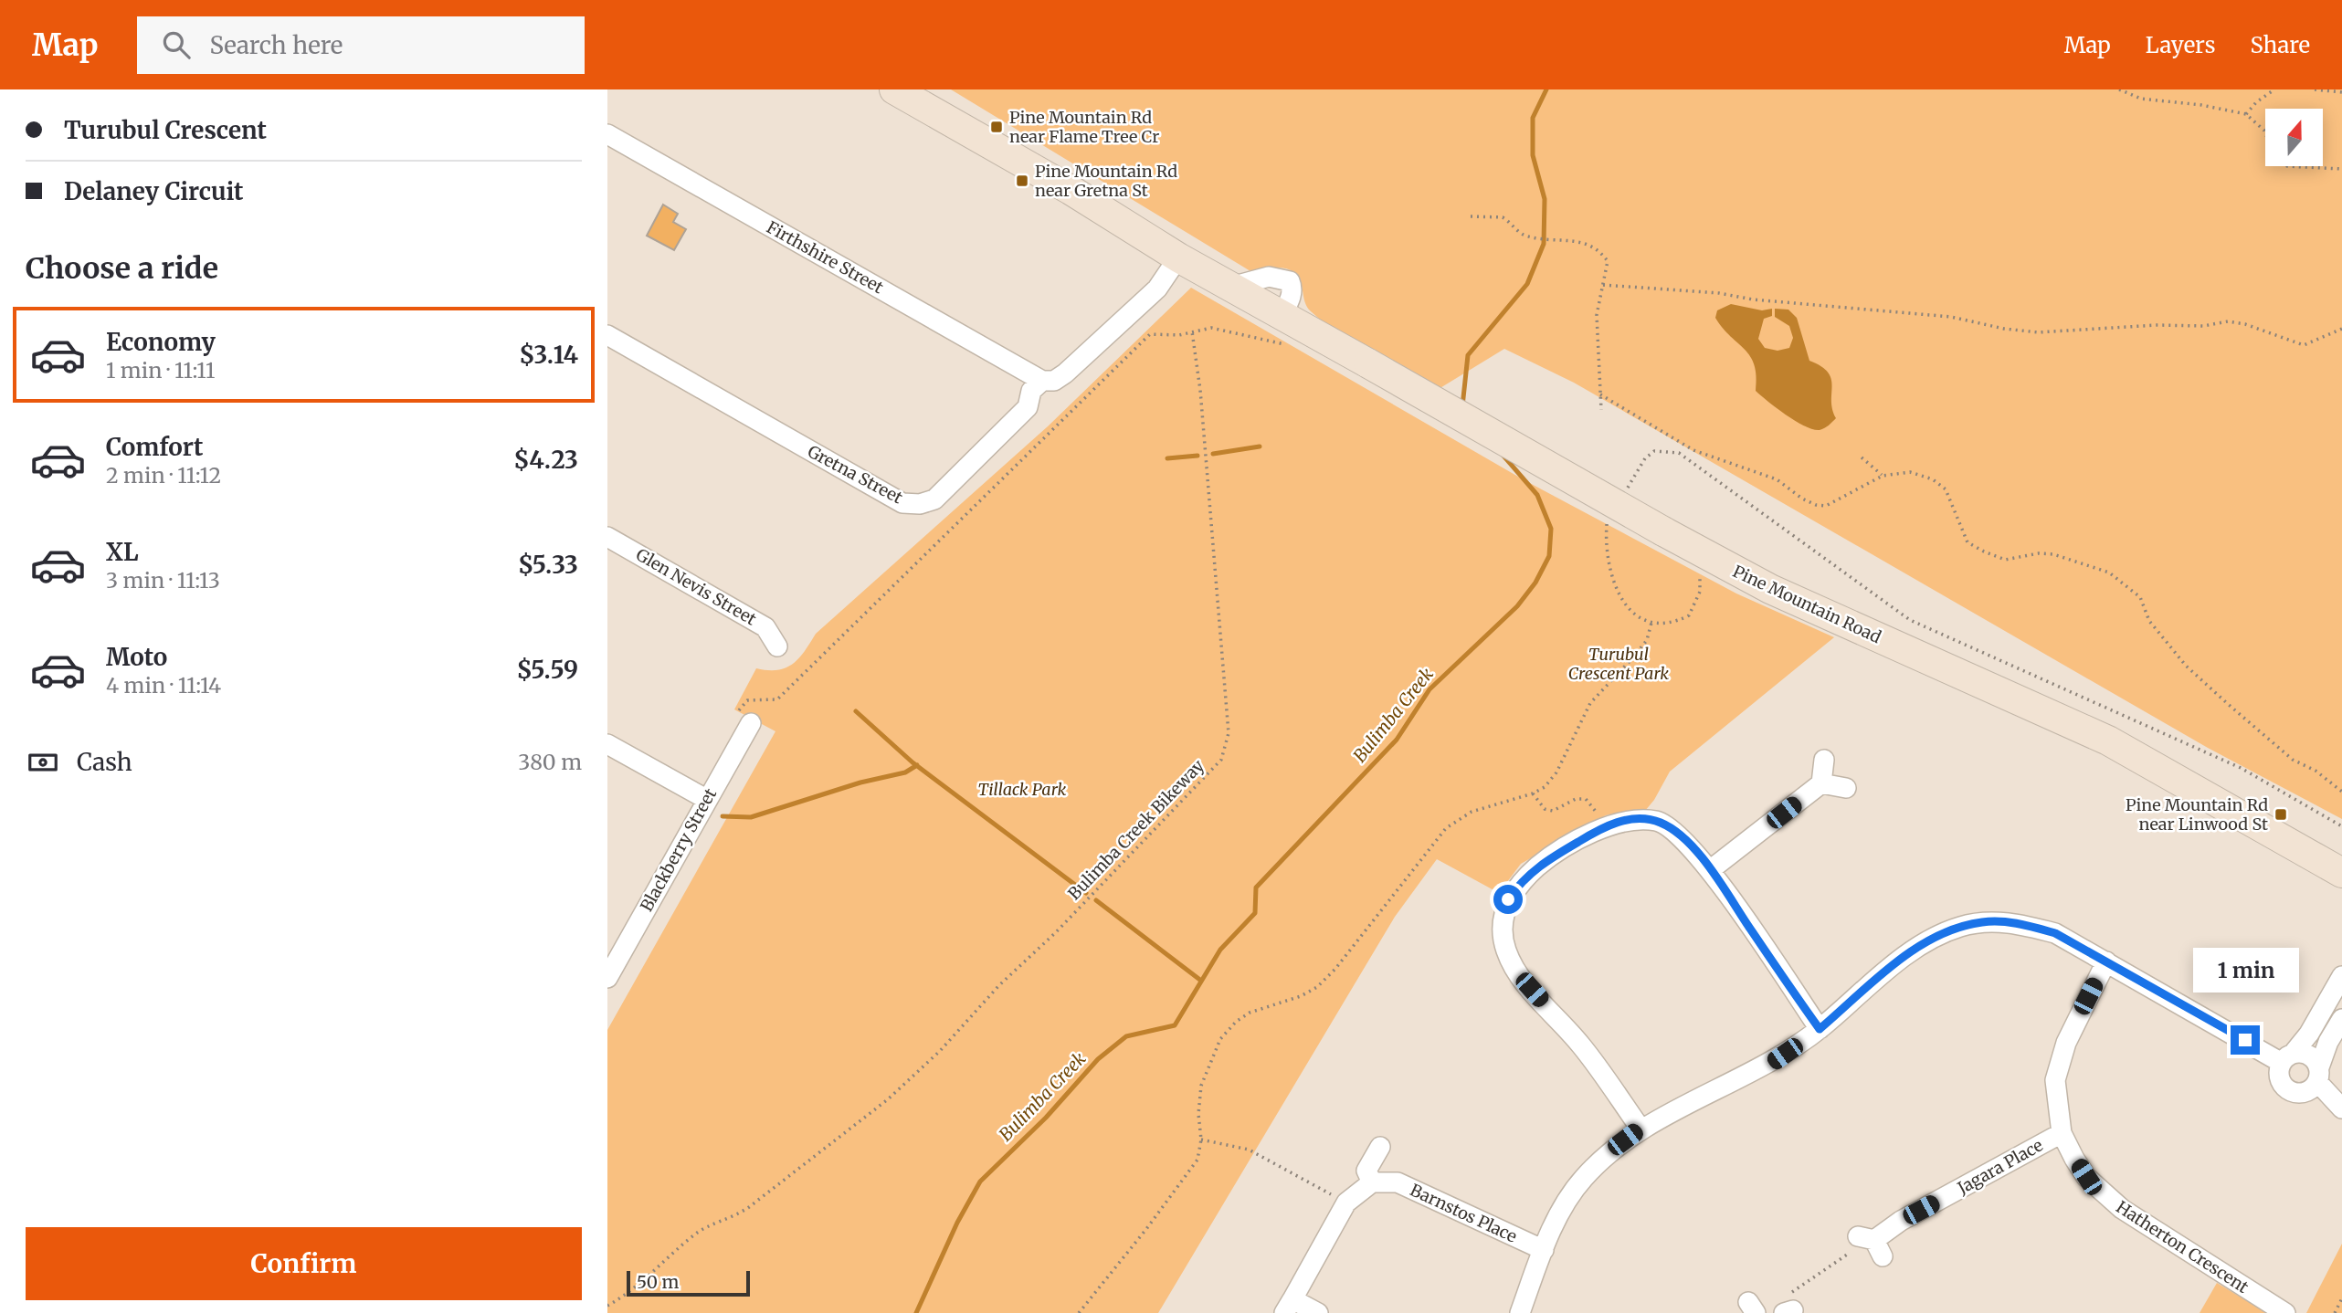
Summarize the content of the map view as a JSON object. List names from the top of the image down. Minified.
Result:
{"streets":{"main road":["Pine Mountain Road"],"street":["Firthshire Street","Gretna Street","Glen Nevis Street","Blackberry Street","Jagara Place","Barnstos Place","Hatherton Crescent"],"path":["Bulimba Creek Bikeway"]},"crossings":[["Firthshire Street","Gretna Street"],["Jagara Place","Hatherton Crescent"]],"water":["Bulimba Creek"],"parks":["Turubul Crescent Park","Tillack Park"],"places":{"transit":["Pine Mountain Rd near Flame Tree Cr","Pine Mountain Rd near Gretna St","Pine Mountain Rd near Linwood St"]},"scale_bar":"50 m","north":"top","page":{"header":"Map","search":"Search here","nav":["Map","Layers","Share"],"banner":["Turubul Crescent","Delaney Circuit"],"heading":"Choose a ride","list":[{"name":"Economy","note":"1 min · 11:11","value":"$3.14"},{"name":"Comfort","note":"2 min · 11:12","value":"$4.23"},{"name":"XL","note":"3 min · 11:13","value":"$5.33"},{"name":"Moto","note":"4 min · 11:14","value":"$5.59"}],"pay":["Cash","380 m"],"bubble":"1 min","buttons":"Confirm","scale":"50 m"}}
